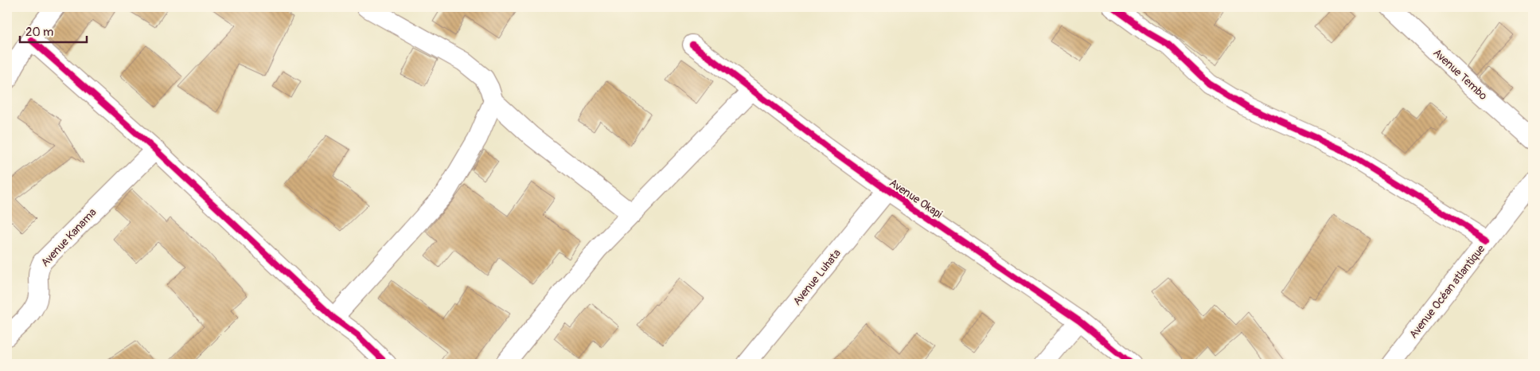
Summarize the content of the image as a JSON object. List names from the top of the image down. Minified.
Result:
{"streets":{"street":["Avenue Tembo","Avenue Okapi","Avenue Kanama","Avenue Luhata","Avenue Océan atlantique"]},"crossings":[["Avenue Okapi","Avenue Luhata"]],"scale_bar":"20 m"}
